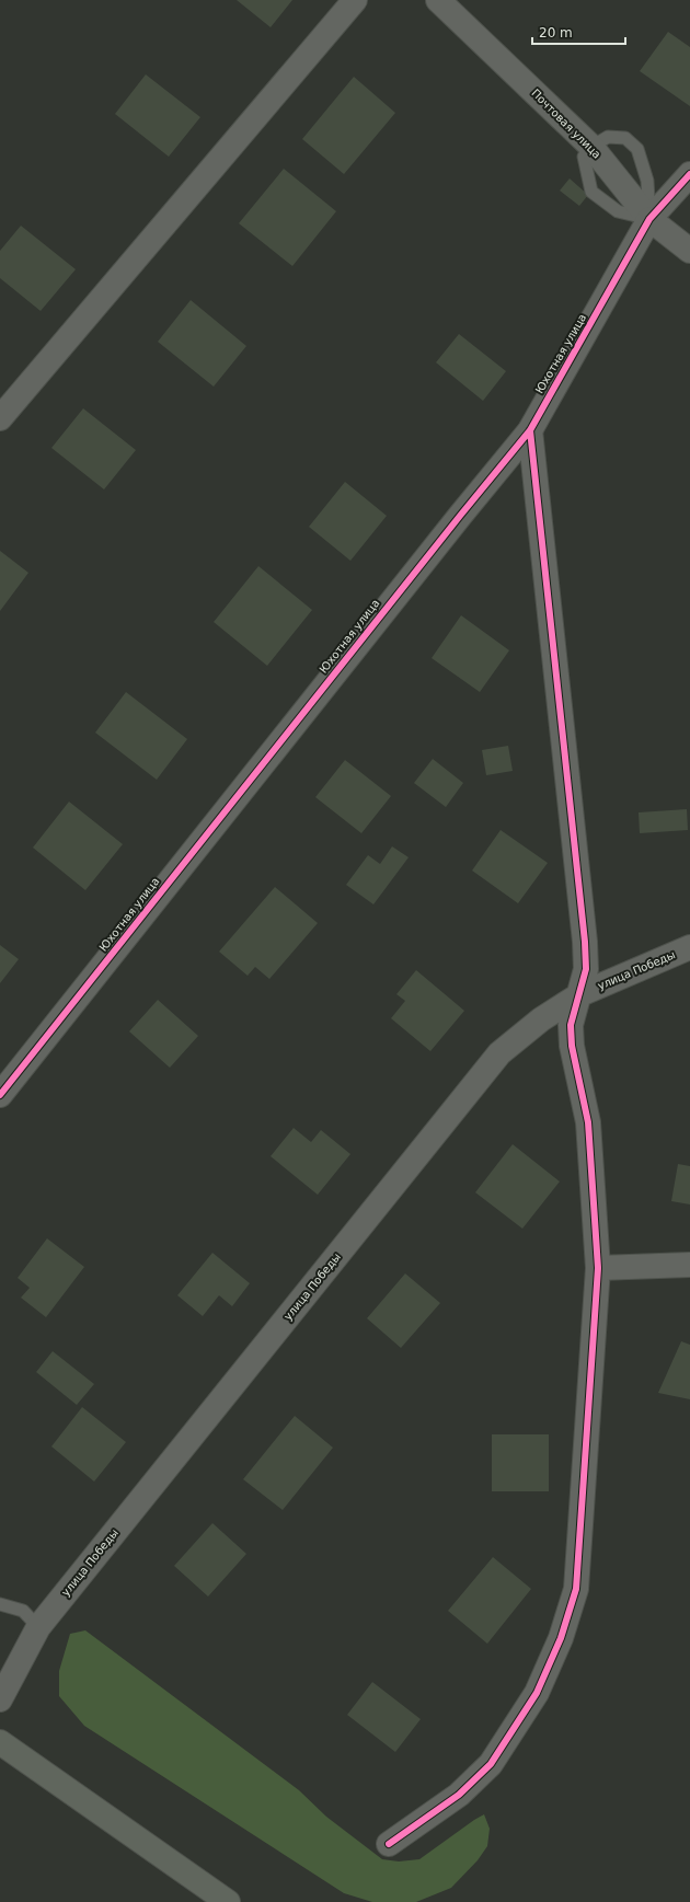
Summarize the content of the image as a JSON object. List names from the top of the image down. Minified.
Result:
{"streets":{"street":["Почтовая улица","Юхотная улица","улица Победы"]},"crossings":[["Почтовая улица","Юхотная улица"]],"scale_bar":"20 m"}
